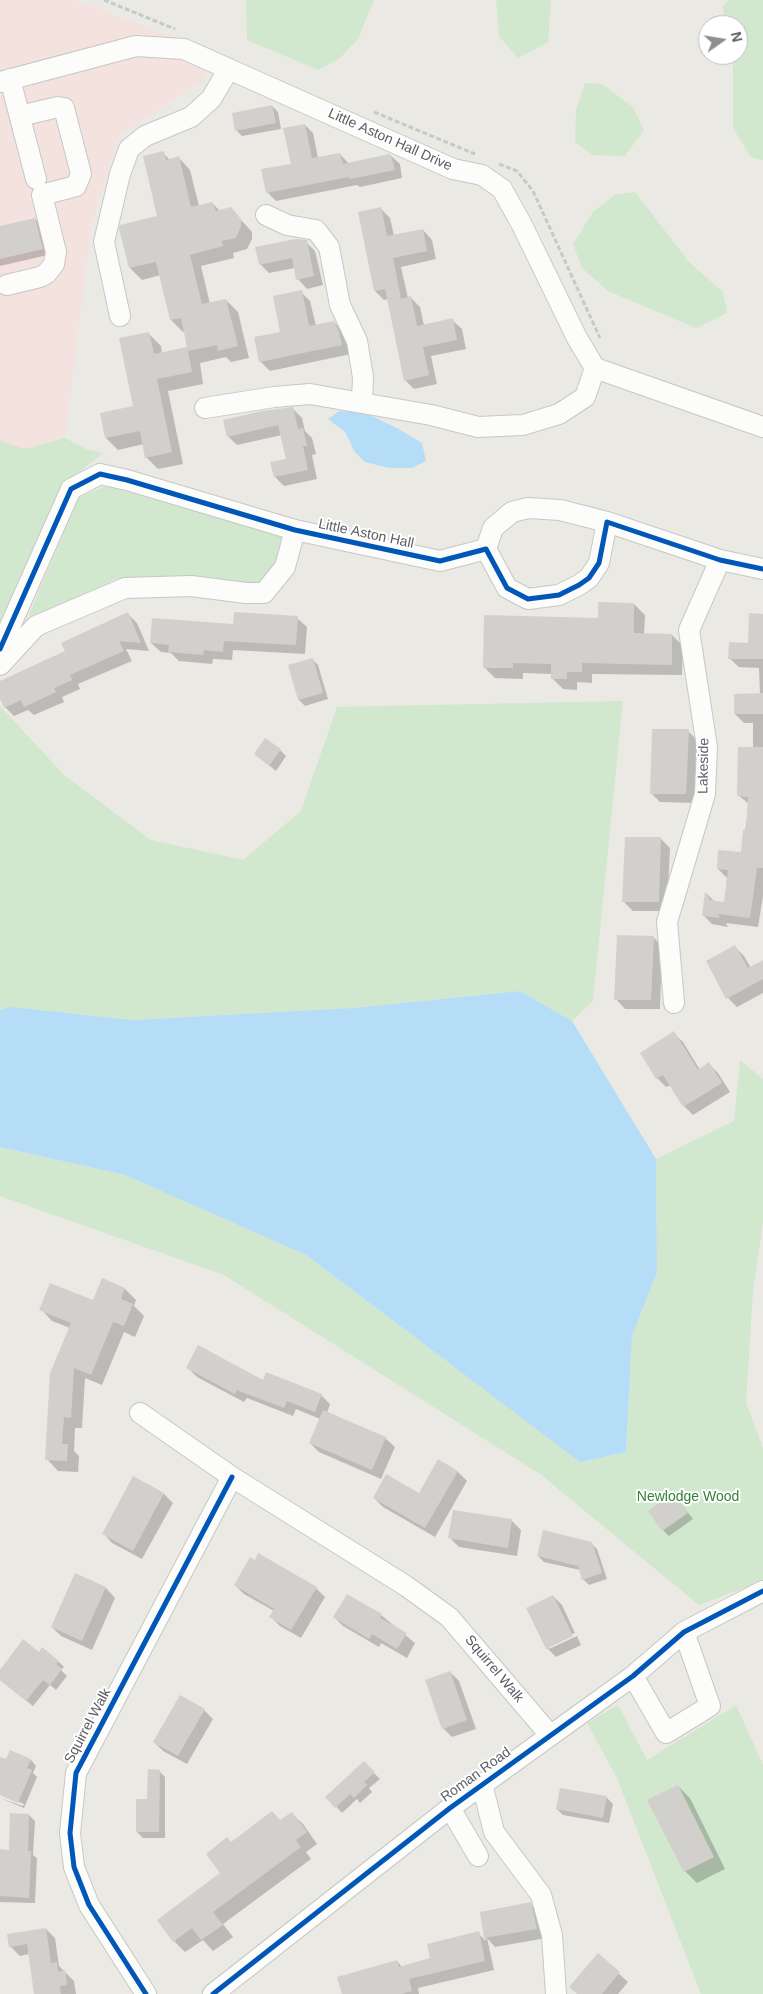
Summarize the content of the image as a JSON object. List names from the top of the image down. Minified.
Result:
{"streets":{"street":["Little Aston Hall Drive","Little Aston Hall","Lakeside","Squirrel Walk","Roman Road"]},"crossings":[["Squirrel Walk","Roman Road"]],"parks":["Newlodge Wood"],"north":"right"}
